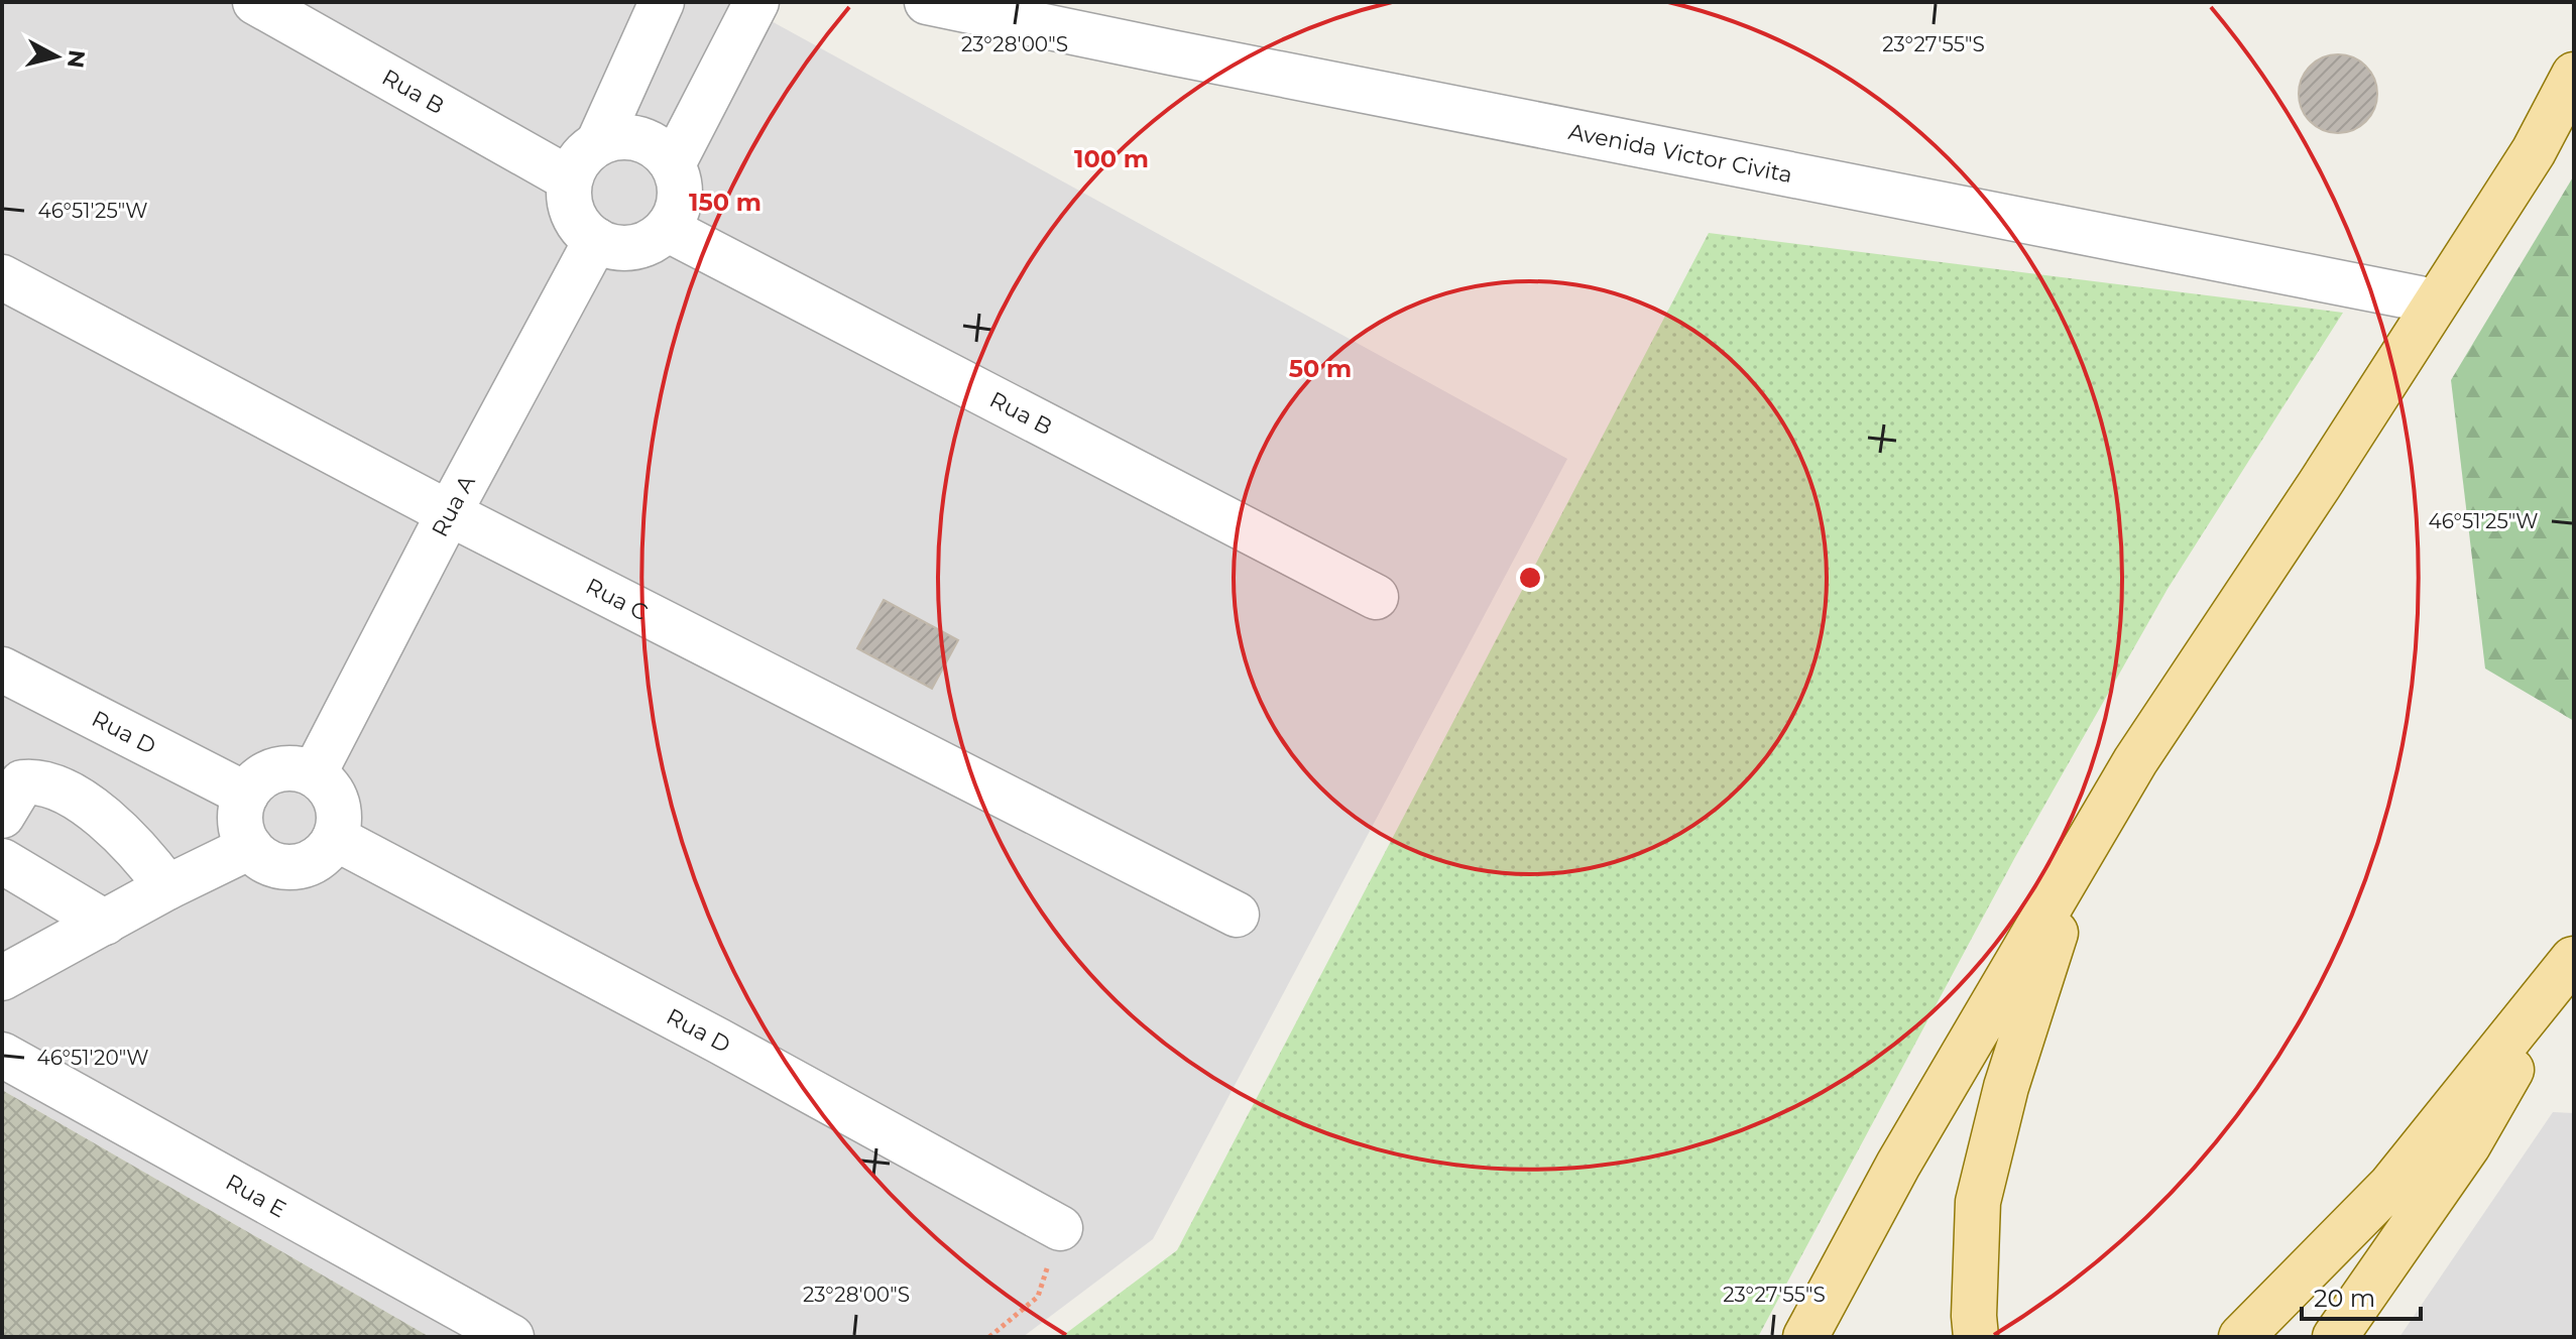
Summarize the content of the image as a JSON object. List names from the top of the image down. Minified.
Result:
{"streets":{"street":["Rua B","Avenida Victor Civita","Rua A","Rua C","Rua D","Rua E"]},"crossings":[["Rua B","Rua A"],["Rua A","Rua C"],["Rua A","Rua D"]],"scale_bar":"20 m","north":"right","coordinates":["23°28'00\"S","23°27'55\"S","46°51'25\"W","46°51'20\"W"],"rings":["100 m","150 m","50 m"]}
